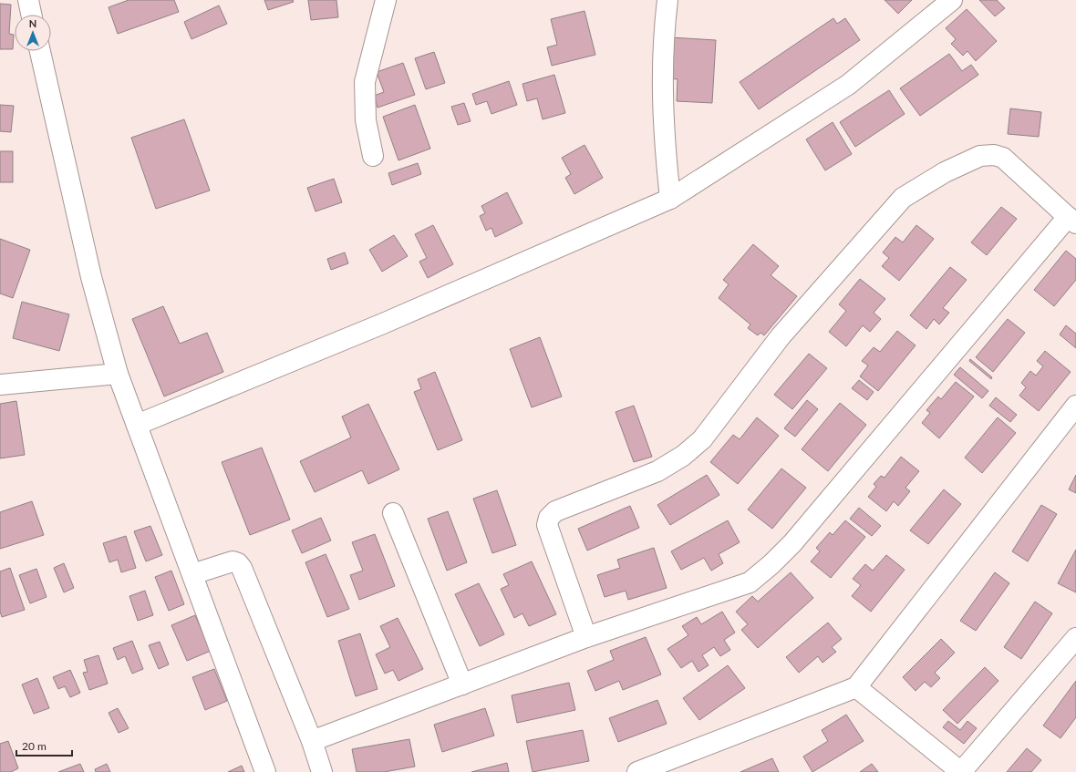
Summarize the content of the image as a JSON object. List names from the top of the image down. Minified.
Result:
{"scale_bar":"20 m","north":"top"}
